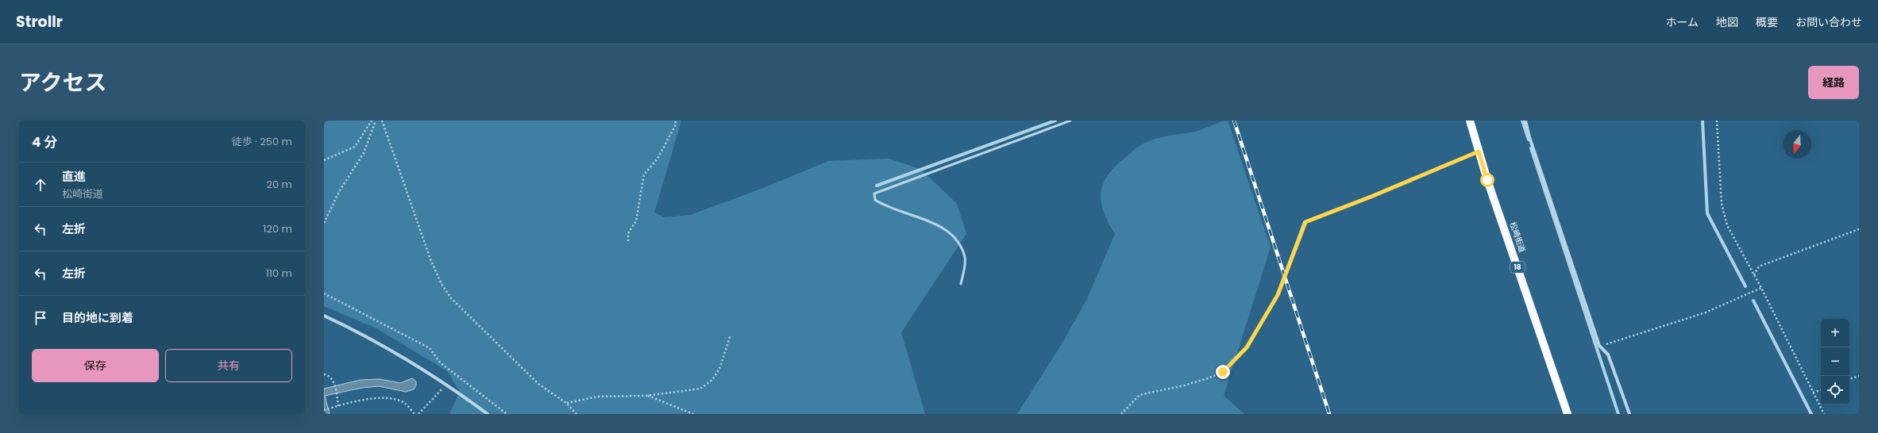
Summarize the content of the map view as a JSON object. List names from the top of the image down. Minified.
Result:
{"streets":{"main road":["松崎街道","18"]},"north":"bottom","page":{"header":"Strollr","nav":["ホーム","地図","概要","お問い合わせ"],"title":"アクセス","buttons":["経路",["保存","共有"]],"heading":["4 分","徒歩 · 250 m"],"list":[["直進","松崎街道","20 m"],["左折","120 m"],["左折","110 m"],"目的地に到着"],"map_buttons":["+","−"]}}
